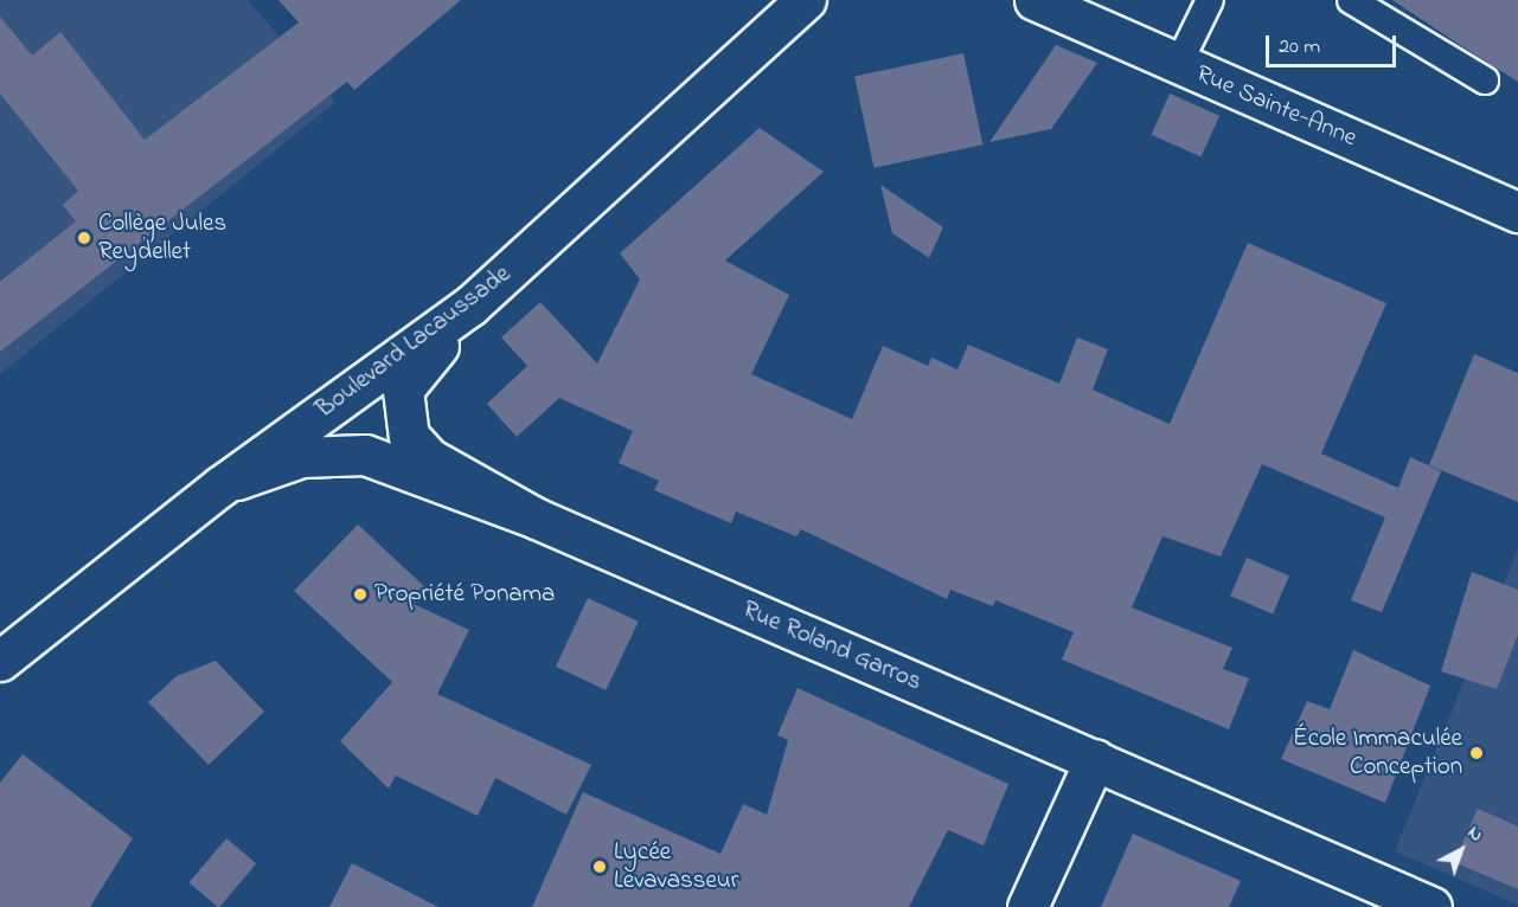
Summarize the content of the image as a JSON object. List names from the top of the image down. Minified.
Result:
{"streets":{"street":["Rue Sainte-Anne","Boulevard Lacaussade","Rue Roland Garros"]},"crossings":[["Boulevard Lacaussade","Rue Roland Garros"]],"places":["Collège Jules Reydellet","Propriété Ponama","École Immaculée Conception","Lycée Levavasseur"],"scale_bar":"20 m","north":"top right"}
